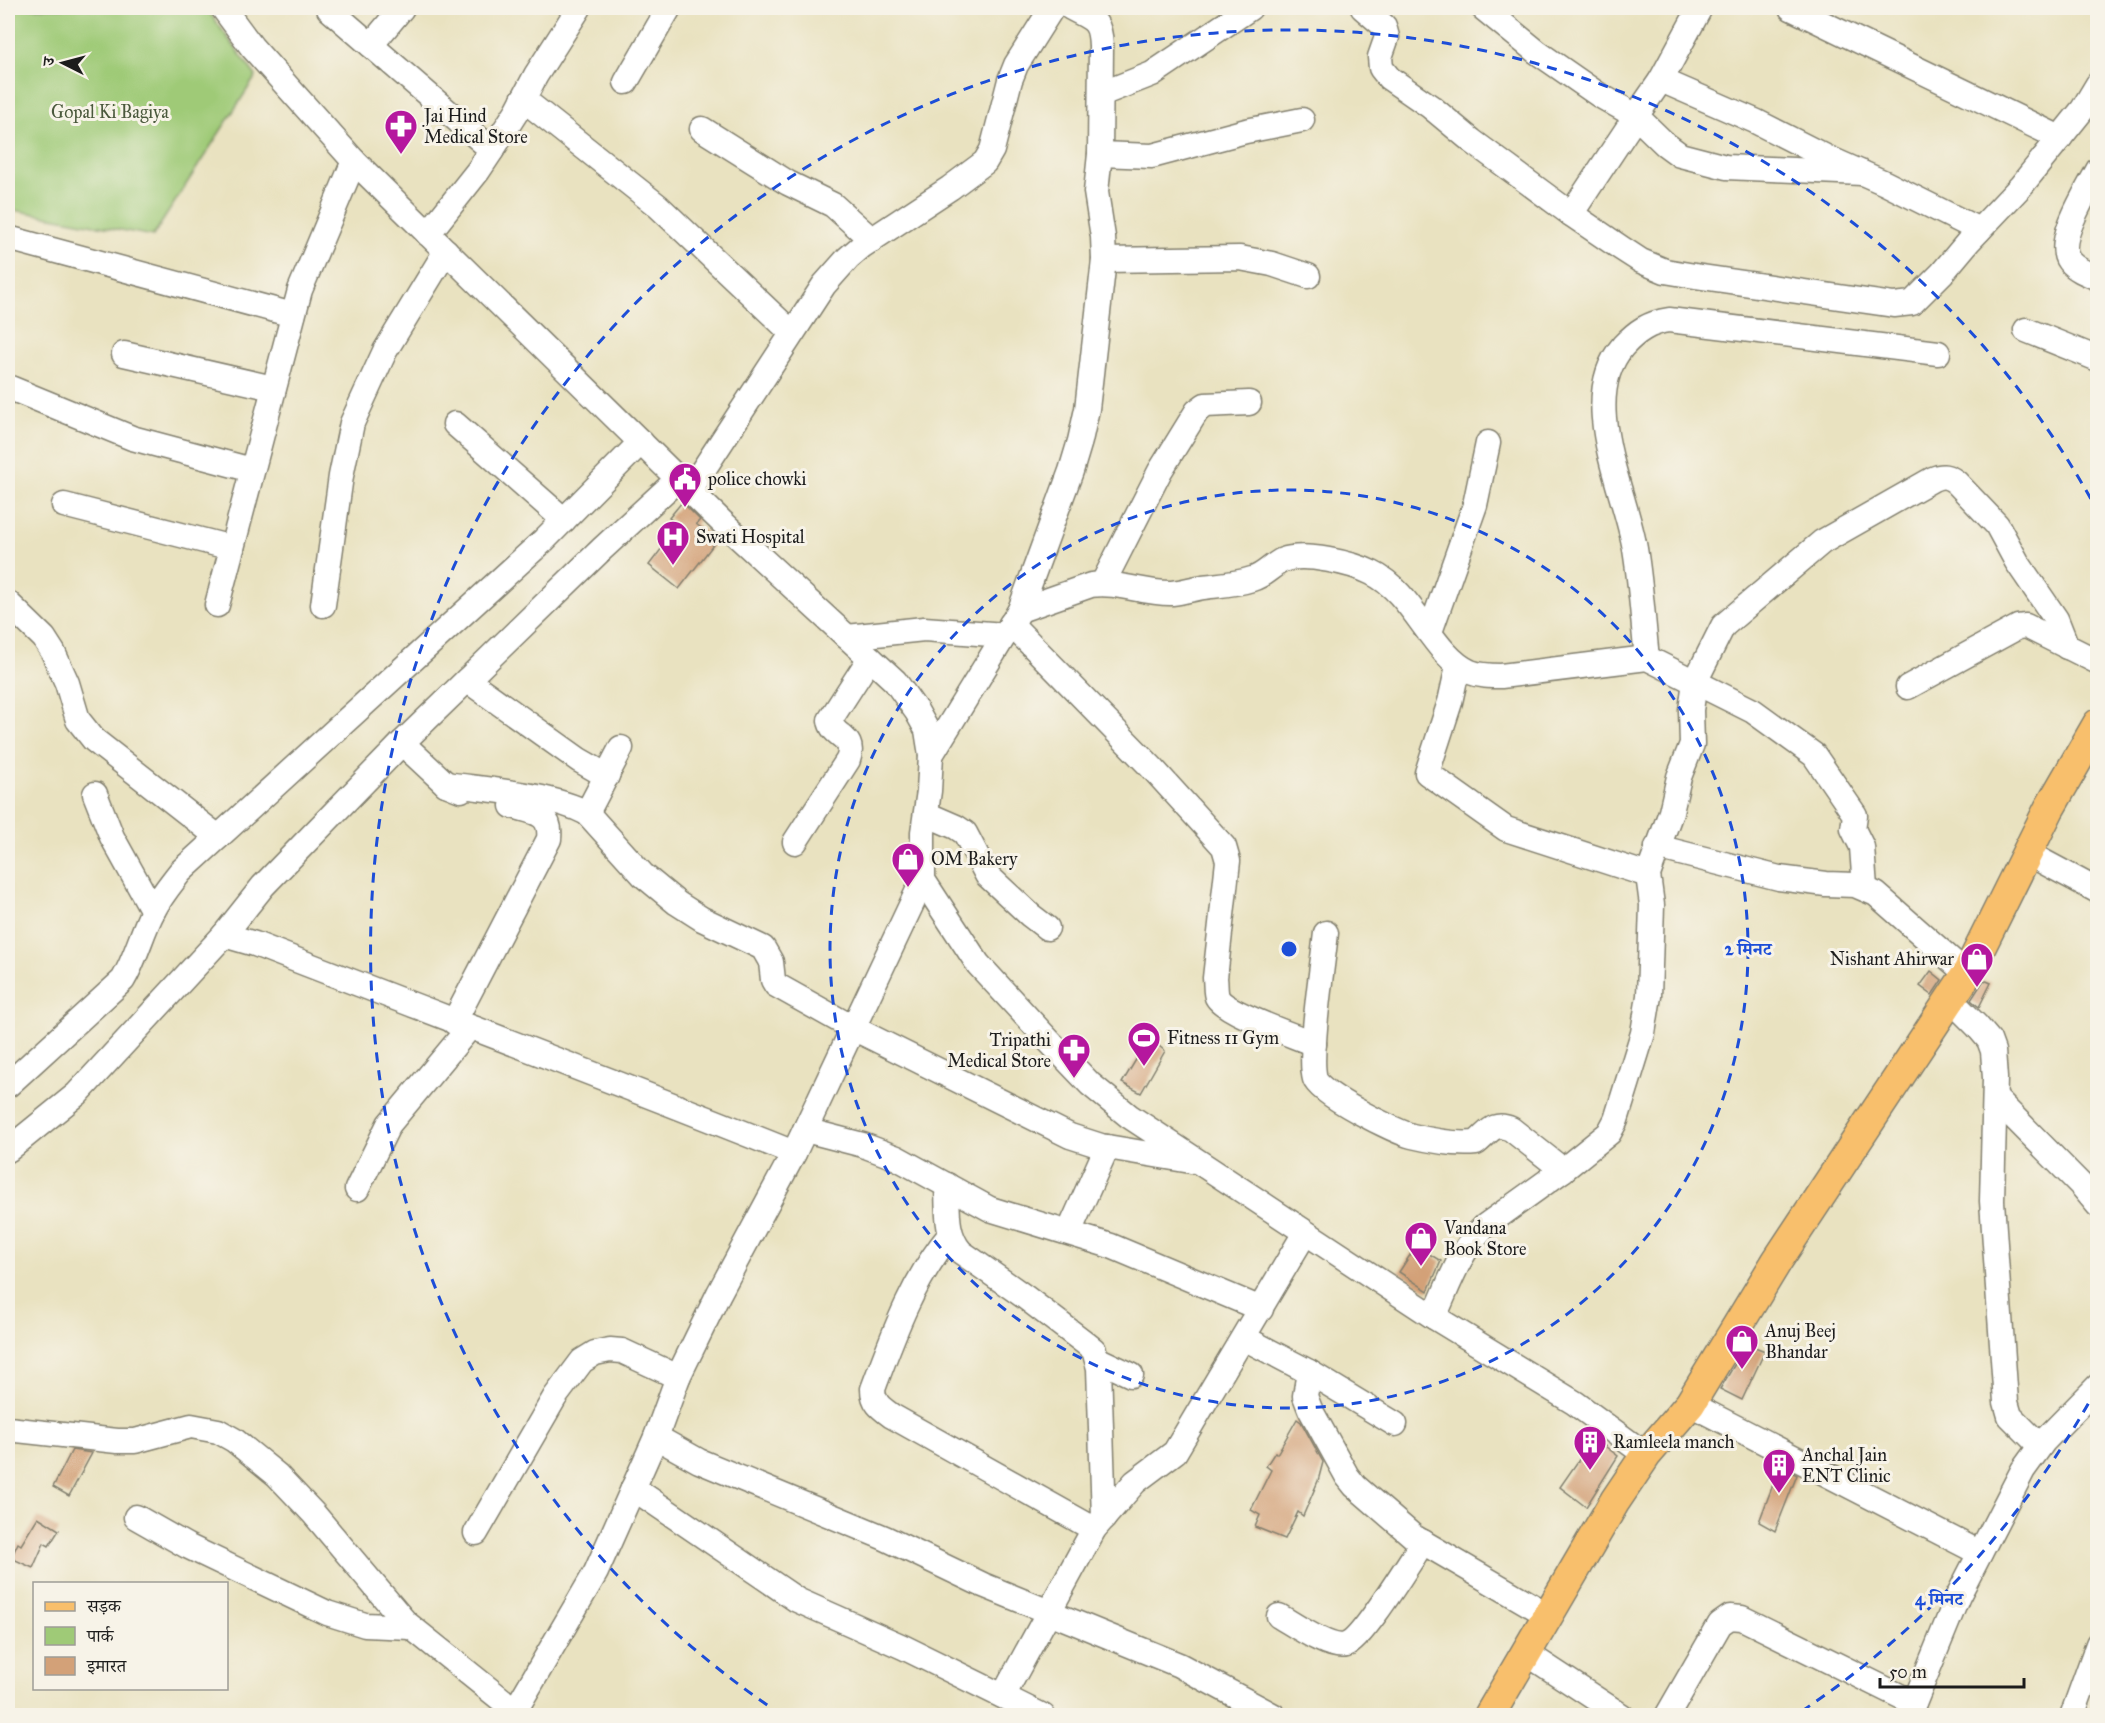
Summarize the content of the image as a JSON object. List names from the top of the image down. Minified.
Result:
{"parks":["Gopal Ki Bagiya"],"places":{"pharmacy":["Jai Hind Medical Store","Tripathi Medical Store"],"public building":["police chowki"],"hospital":["Swati Hospital"],"shop":["OM Bakery","Nishant Ahirwar","Vandana Book Store","Anuj Beej Bhandar"],"sports":["Fitness 11 Gym"],"building":["Ramleela manch","Anchal Jain ENT Clinic"]},"legend":["सड़क","पार्क","इमारत"],"scale_bar":"50 m","north":"left","rings":["2 मिनट","4 मिनट"]}
